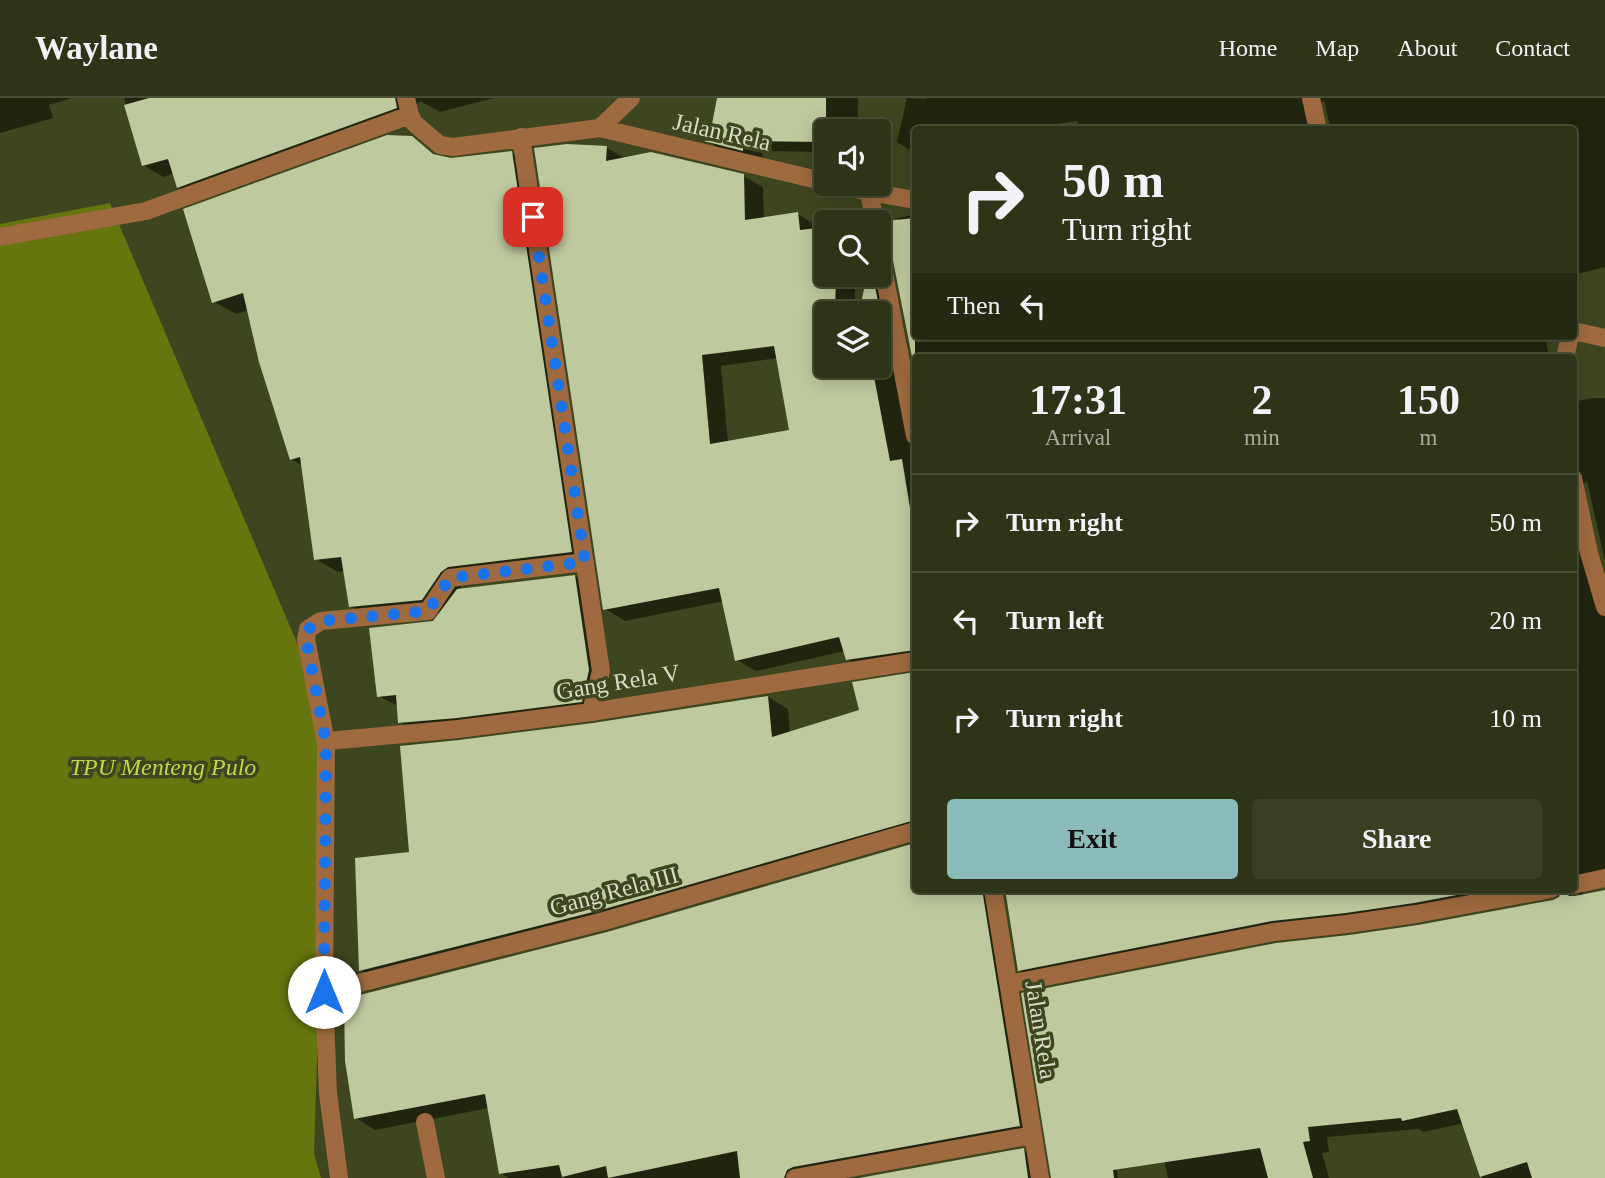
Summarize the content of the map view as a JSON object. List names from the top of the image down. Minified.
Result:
{"streets":{"street":["Jalan Rela","Gang Rela V","Gang Rela III"]},"parks":["TPU Menteng Pulo"],"page":{"header":"Waylane","nav":["Home","Map","About","Contact"],"turn":["50 m","Turn right"],"then":"Then","eta":["17:31","Arrival","2","min","150","m"],"list":[{"name":"Turn right","value":"50 m"},{"name":"Turn left","value":"20 m"},{"name":"Turn right","value":"10 m"}],"buttons":["Exit","Share"]}}
